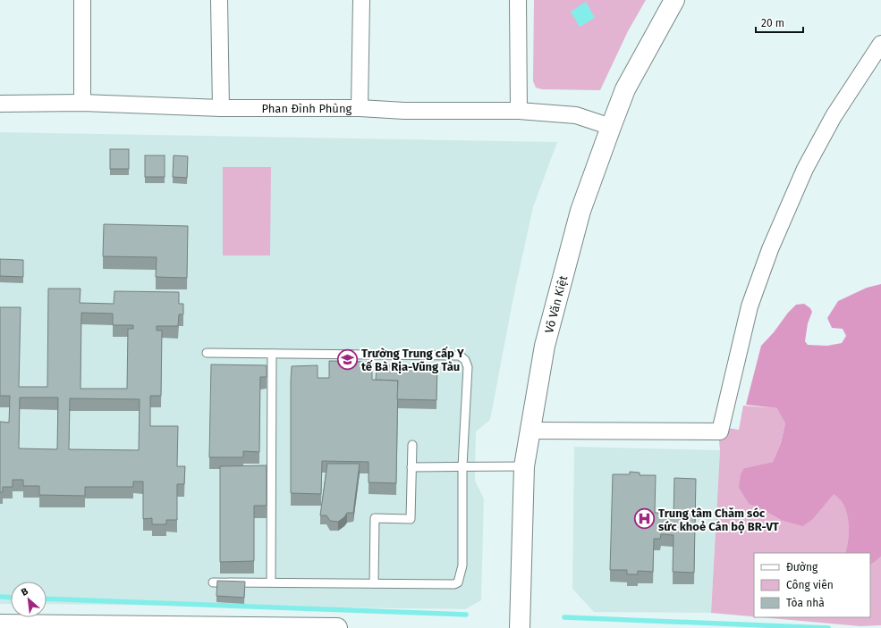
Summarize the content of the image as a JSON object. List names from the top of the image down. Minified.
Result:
{"streets":{"street":["Phan Đình Phùng","Võ Văn Kiệt"]},"crossings":[["Phan Đình Phùng","Võ Văn Kiệt"]],"places":{"school or university":["Trường Trung cấp Y tế Bà Rịa-Vũng Tàu"],"hospital":["Trung tâm Chăm sóc sức khoẻ Cán bộ BR-VT"]},"legend":["Đường","Công viên","Tòa nhà"],"scale_bar":"20 m","north":"top left"}
